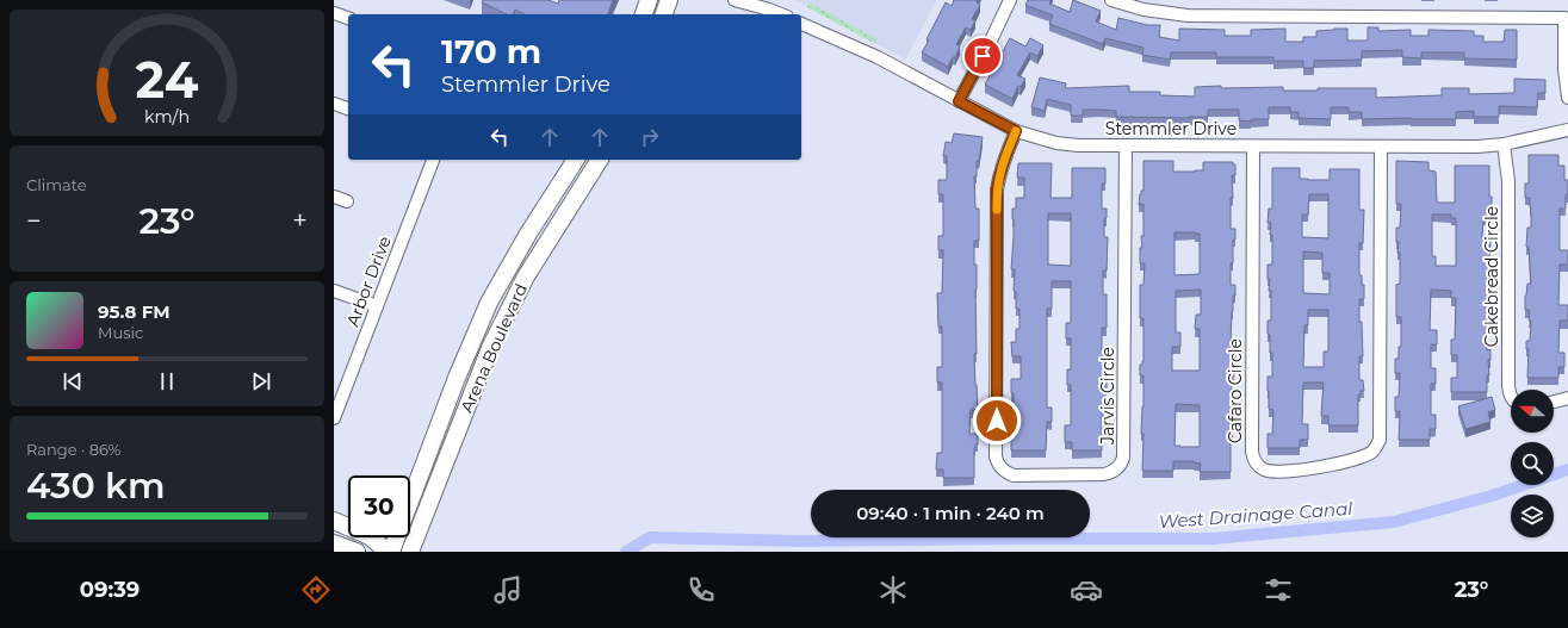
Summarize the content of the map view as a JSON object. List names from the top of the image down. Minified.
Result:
{"streets":{"main road":["Arena Boulevard"],"street":["Stemmler Drive","Cakebread Circle","Arbor Drive","Cafaro Circle","Jarvis Circle"]},"crossings":[["Stemmler Drive","Cakebread Circle"],["Stemmler Drive","Cafaro Circle"],["Stemmler Drive","Jarvis Circle"]],"water":["West Drainage Canal"],"north":"left","page":{"turn":["170 m","Stemmler Drive"],"tile":["Climate",["Range · 86%","430 km"]],"heat":["−","23°","+"],"song":["95.8 FM","Music"],"limit":"30","trip":"09:40 · 1 min · 240 m","tabs":["09:39","23°"],"gauge":["24","km/h"]}}
